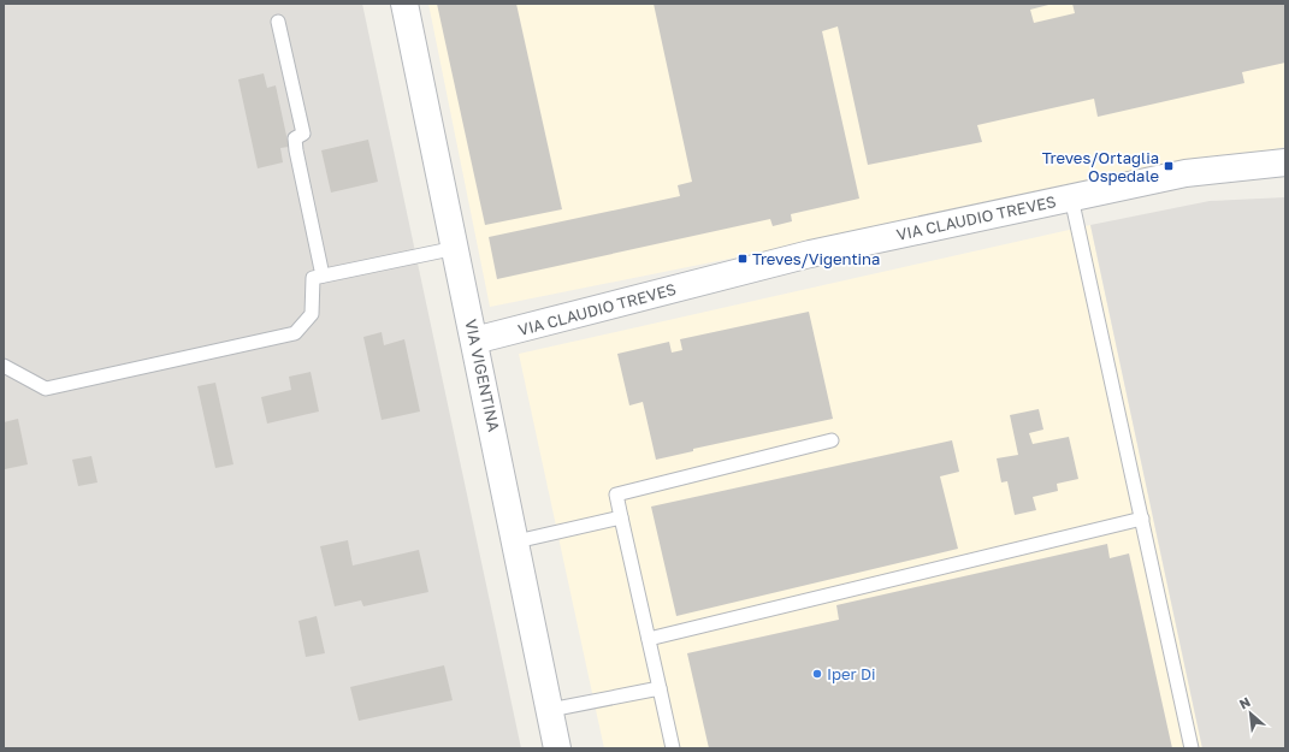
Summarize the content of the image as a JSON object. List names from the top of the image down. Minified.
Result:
{"streets":{"street":["VIA CLAUDIO TREVES","VIA VIGENTINA"]},"crossings":[["VIA CLAUDIO TREVES","VIA VIGENTINA"]],"places":{"transit":["Treves/Ortaglia Ospedale","Treves/Vigentina"],"other":["Iper Di"]},"north":"top left"}
